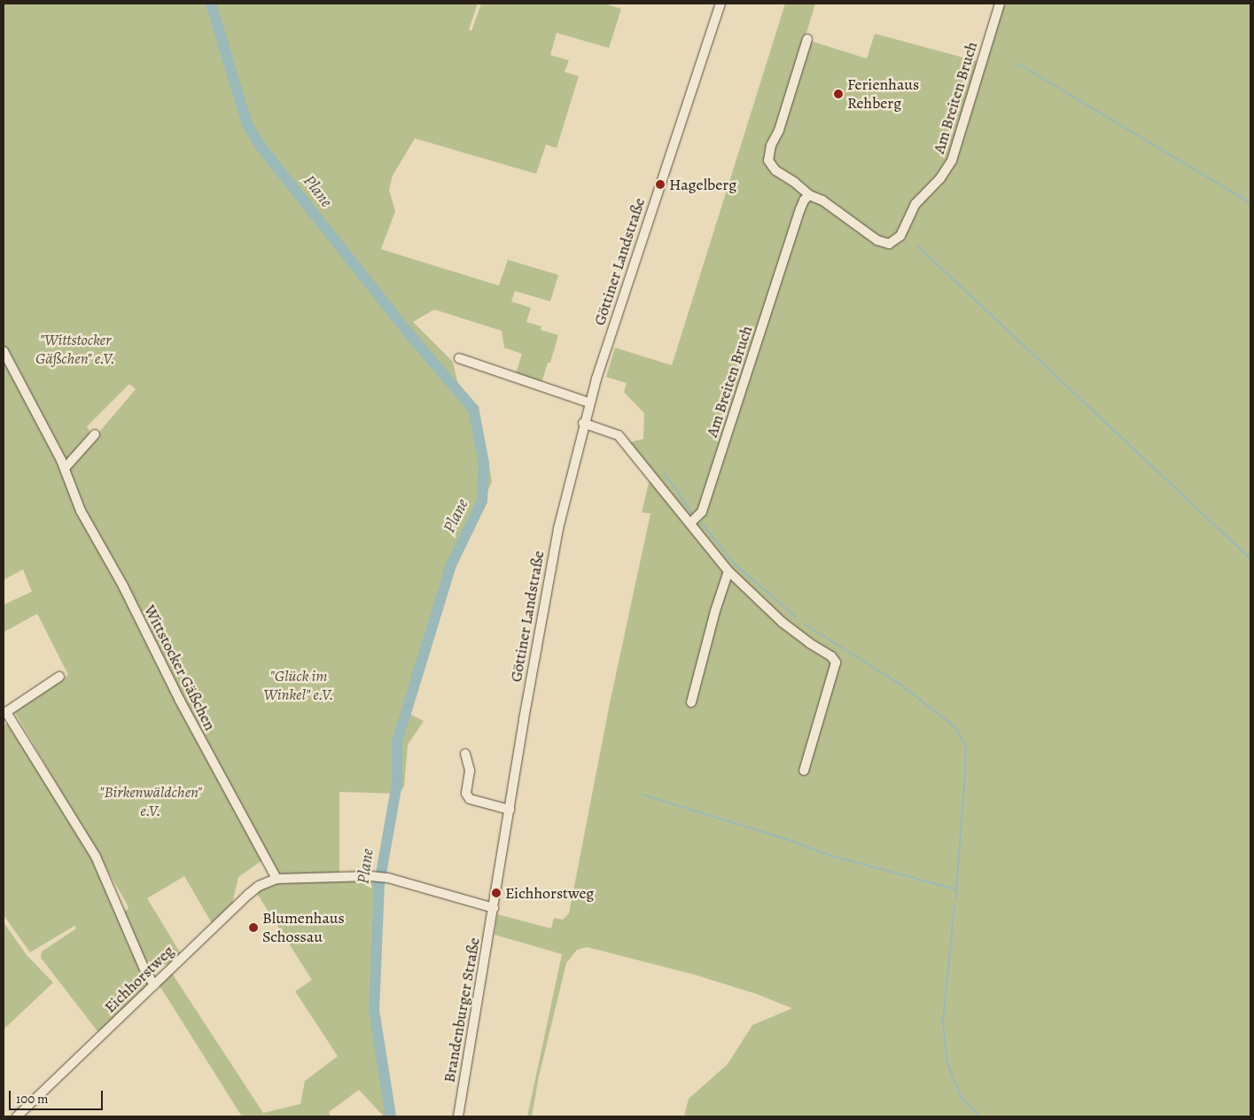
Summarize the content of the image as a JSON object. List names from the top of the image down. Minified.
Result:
{"streets":{"street":["Am Breiten Bruch","Göttiner Landstraße","Wittstocker Gäßchen","Eichhorstweg","Brandenburger Straße"]},"crossings":[["Göttiner Landstraße","Eichhorstweg"],["Göttiner Landstraße","Brandenburger Straße"],["Wittstocker Gäßchen","Eichhorstweg"],["Eichhorstweg","Brandenburger Straße"]],"water":["Plane"],"parks":["\"Wittstocker Gäßchen\" e.V.","\"Glück im Winkel\" e.V.","\"Birkenwäldchen\" e.V."],"places":["Ferienhaus Rehberg","Hagelberg","Eichhorstweg","Blumenhaus Schossau"],"scale_bar":"100 m"}
